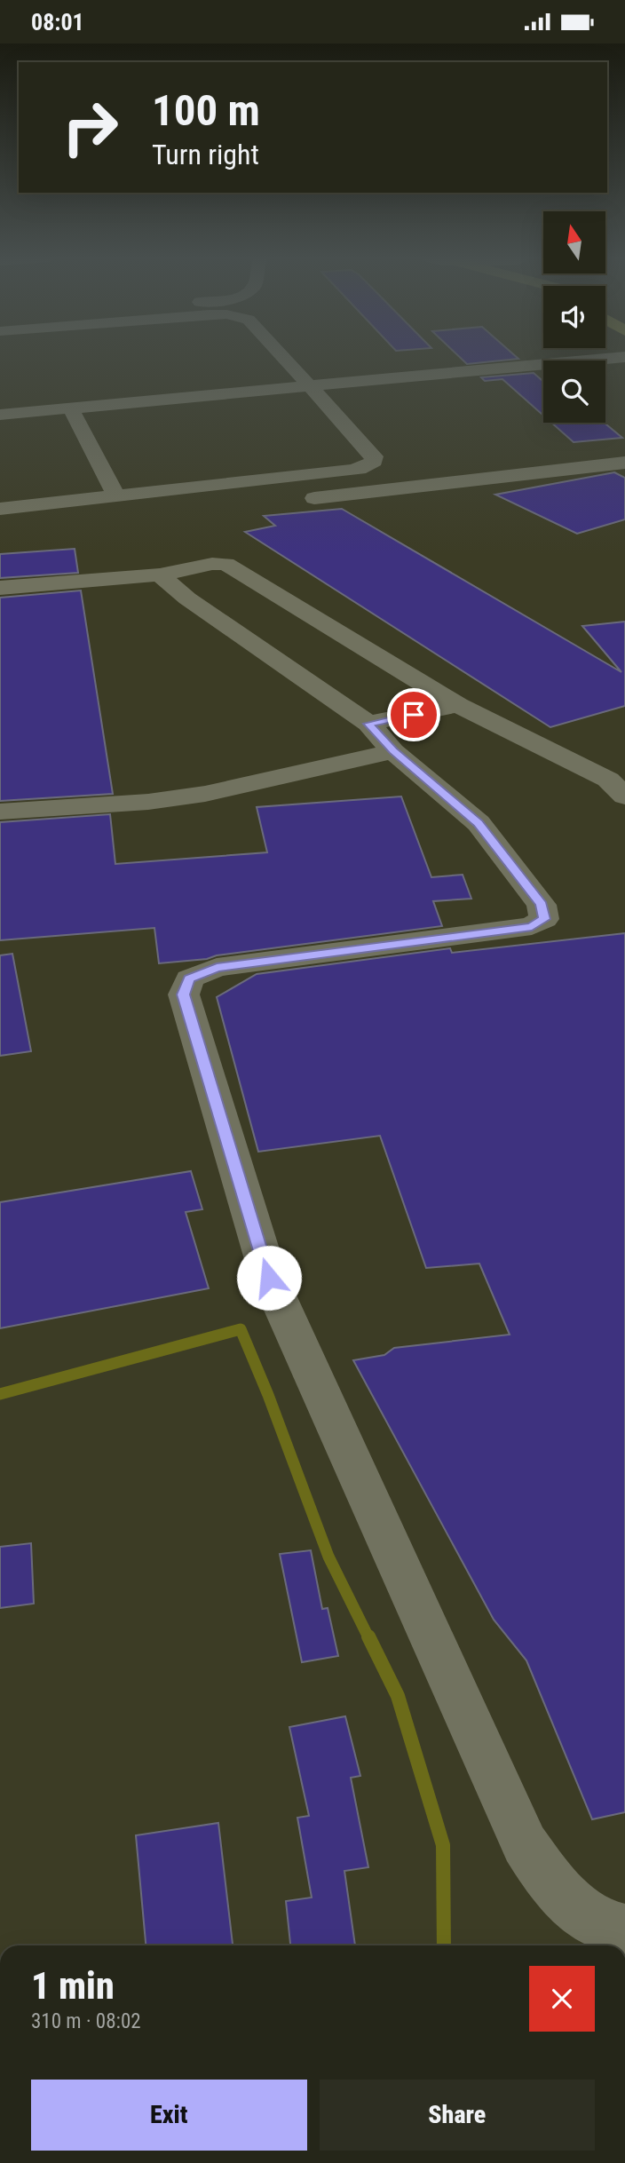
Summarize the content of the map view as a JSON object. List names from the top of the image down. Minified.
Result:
{"north":"top","page":{"status":"08:01","turn":["100 m","Turn right"],"heading":["1 min","310 m · 08:02"],"buttons":["Exit","Share"]}}
